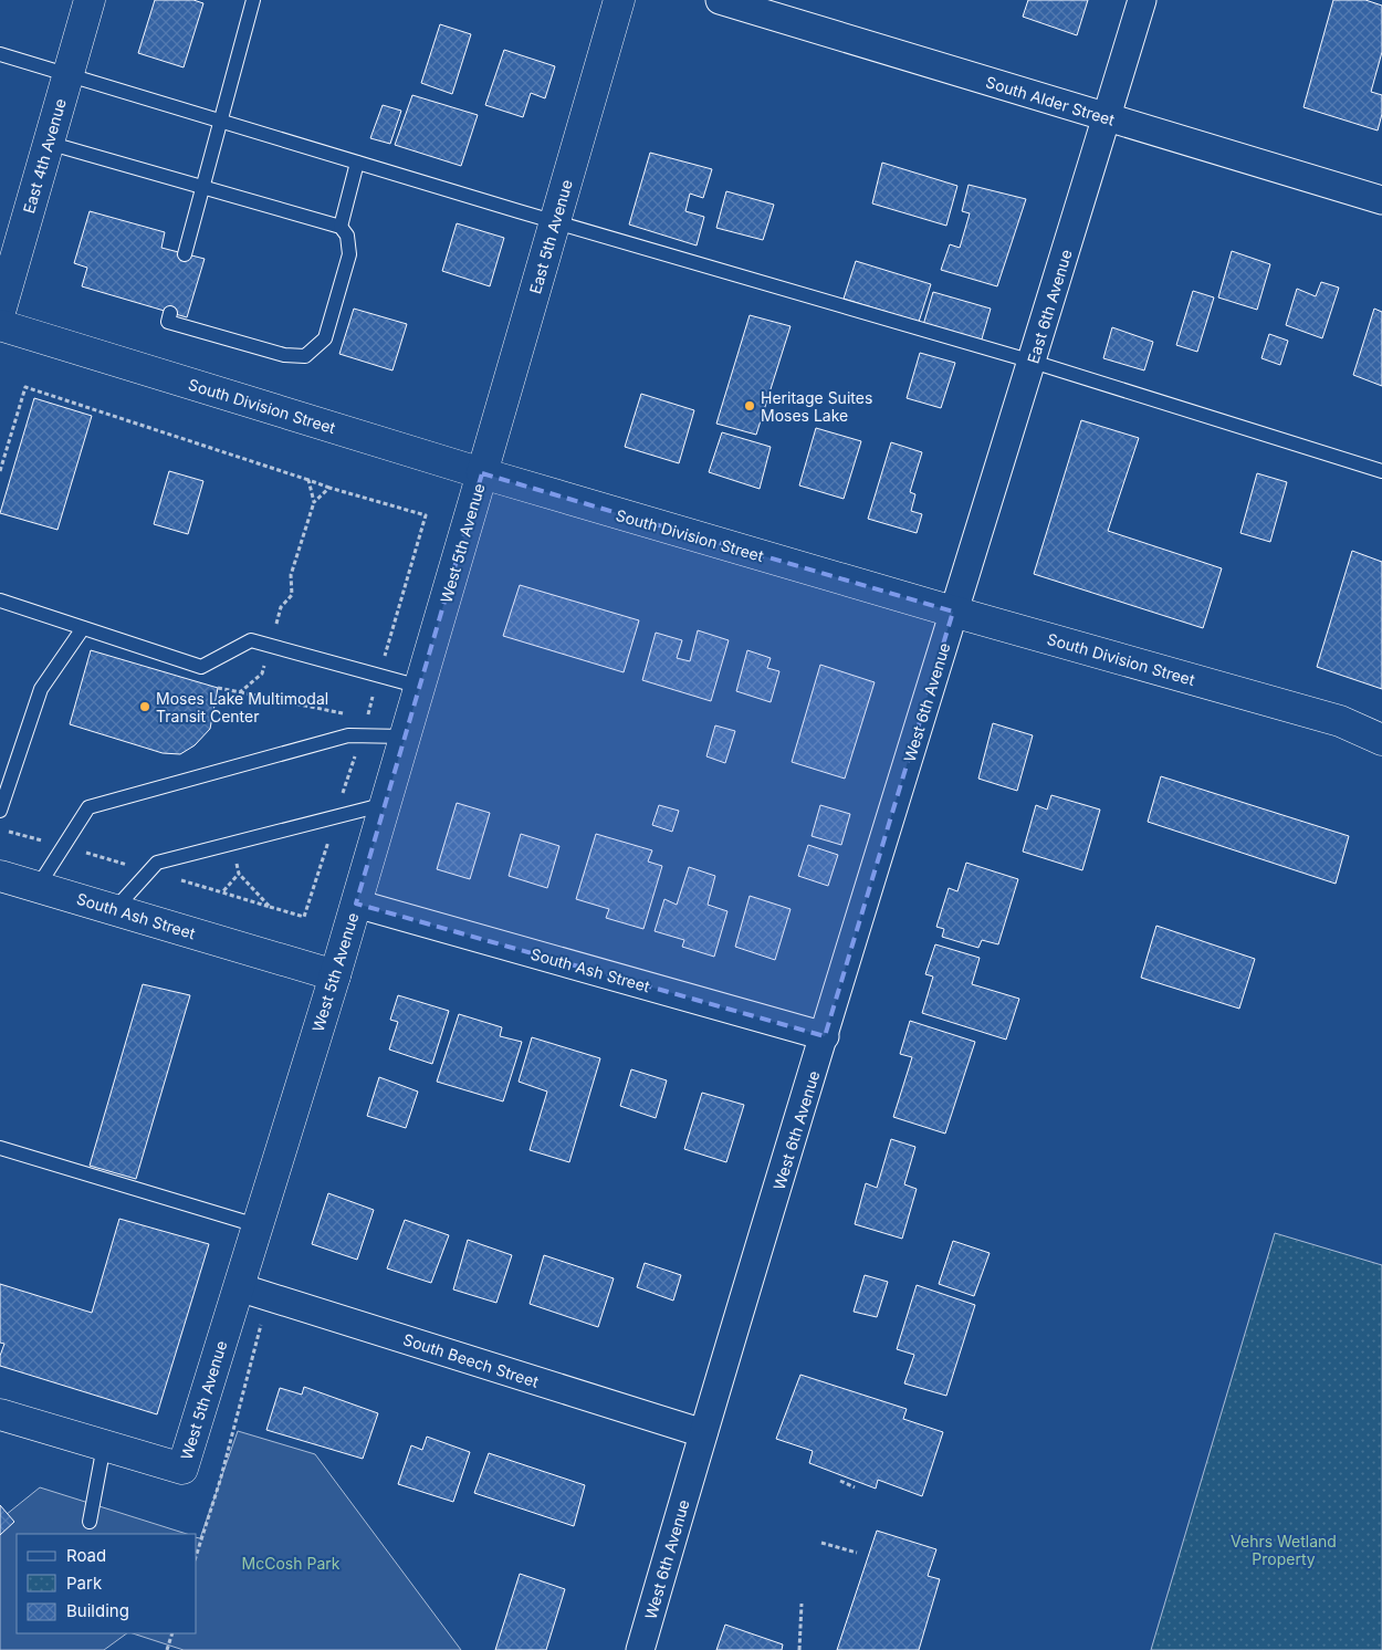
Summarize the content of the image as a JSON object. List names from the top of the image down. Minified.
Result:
{"streets":{"main road":["East 4th Avenue","East 5th Avenue","South Division Street","West 5th Avenue","South Ash Street"],"street":["South Alder Street","East 6th Avenue","West 6th Avenue","South Beech Street"]},"crossings":[["South Alder Street","East 6th Avenue"],["East 5th Avenue","South Division Street"],["East 5th Avenue","West 5th Avenue"],["East 6th Avenue","South Division Street"],["East 6th Avenue","West 6th Avenue"],["South Division Street","West 5th Avenue"],["South Division Street","West 6th Avenue"],["West 5th Avenue","South Ash Street"],["West 5th Avenue","South Beech Street"],["West 6th Avenue","South Ash Street"],["West 6th Avenue","South Beech Street"]],"parks":["Vehrs Wetland Property","McCosh Park"],"places":["Heritage Suites Moses Lake","Moses Lake Multimodal Transit Center"],"legend":["Road","Park","Building"]}
